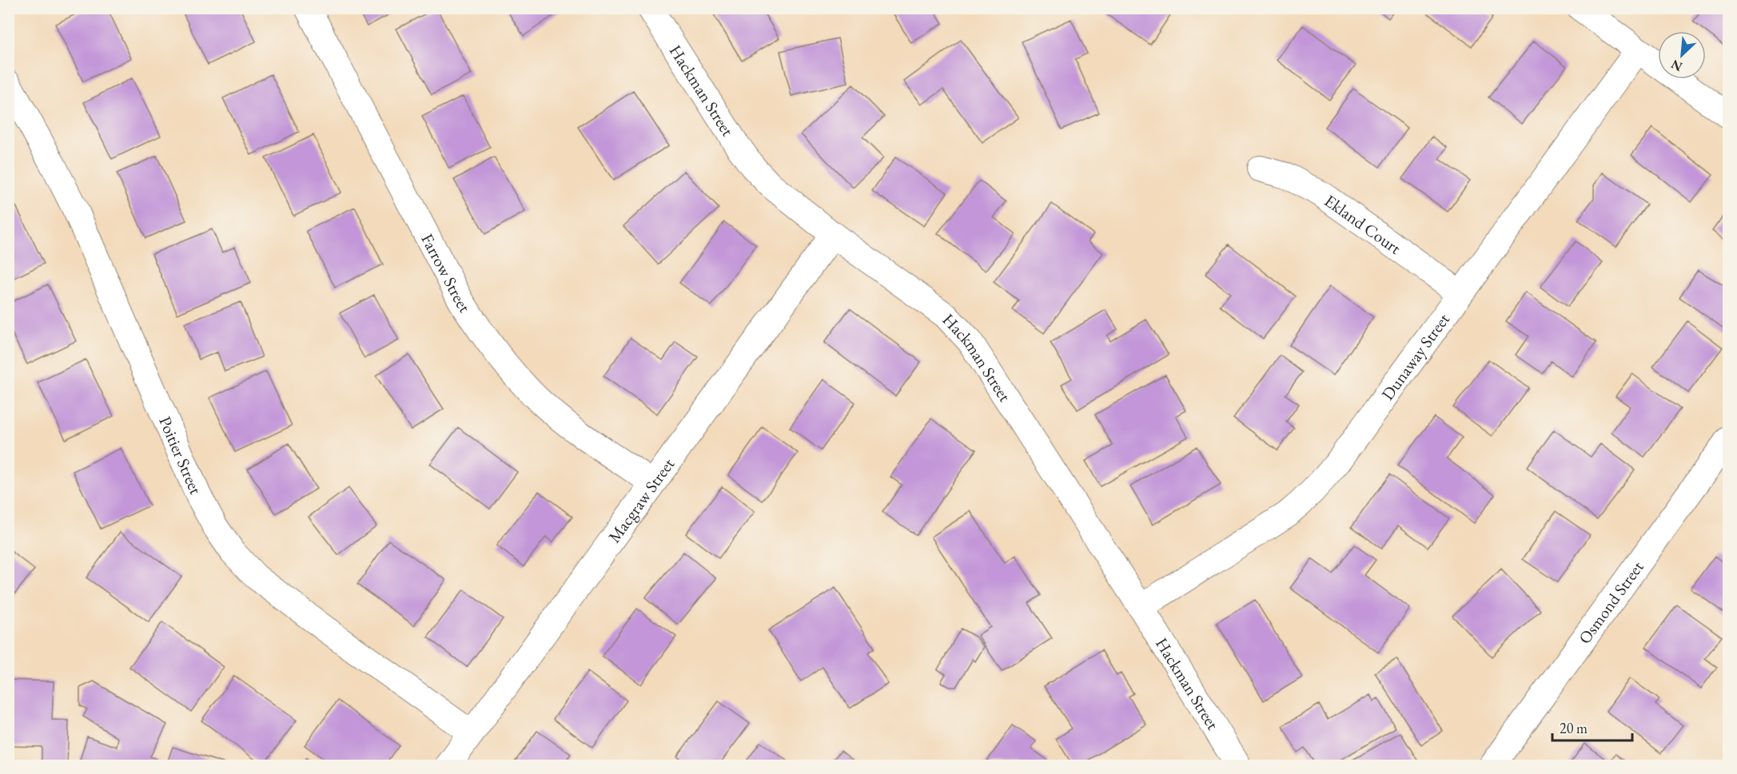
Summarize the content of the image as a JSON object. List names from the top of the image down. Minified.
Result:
{"streets":{"street":["Hackman Street","Ekland Court","Farrow Street","Dunaway Street","Poitier Street","Macgraw Street","Osmond Street"]},"crossings":[["Hackman Street","Dunaway Street"],["Hackman Street","Macgraw Street"],["Ekland Court","Dunaway Street"],["Farrow Street","Macgraw Street"],["Poitier Street","Macgraw Street"]],"scale_bar":"20 m","north":"bottom left"}
